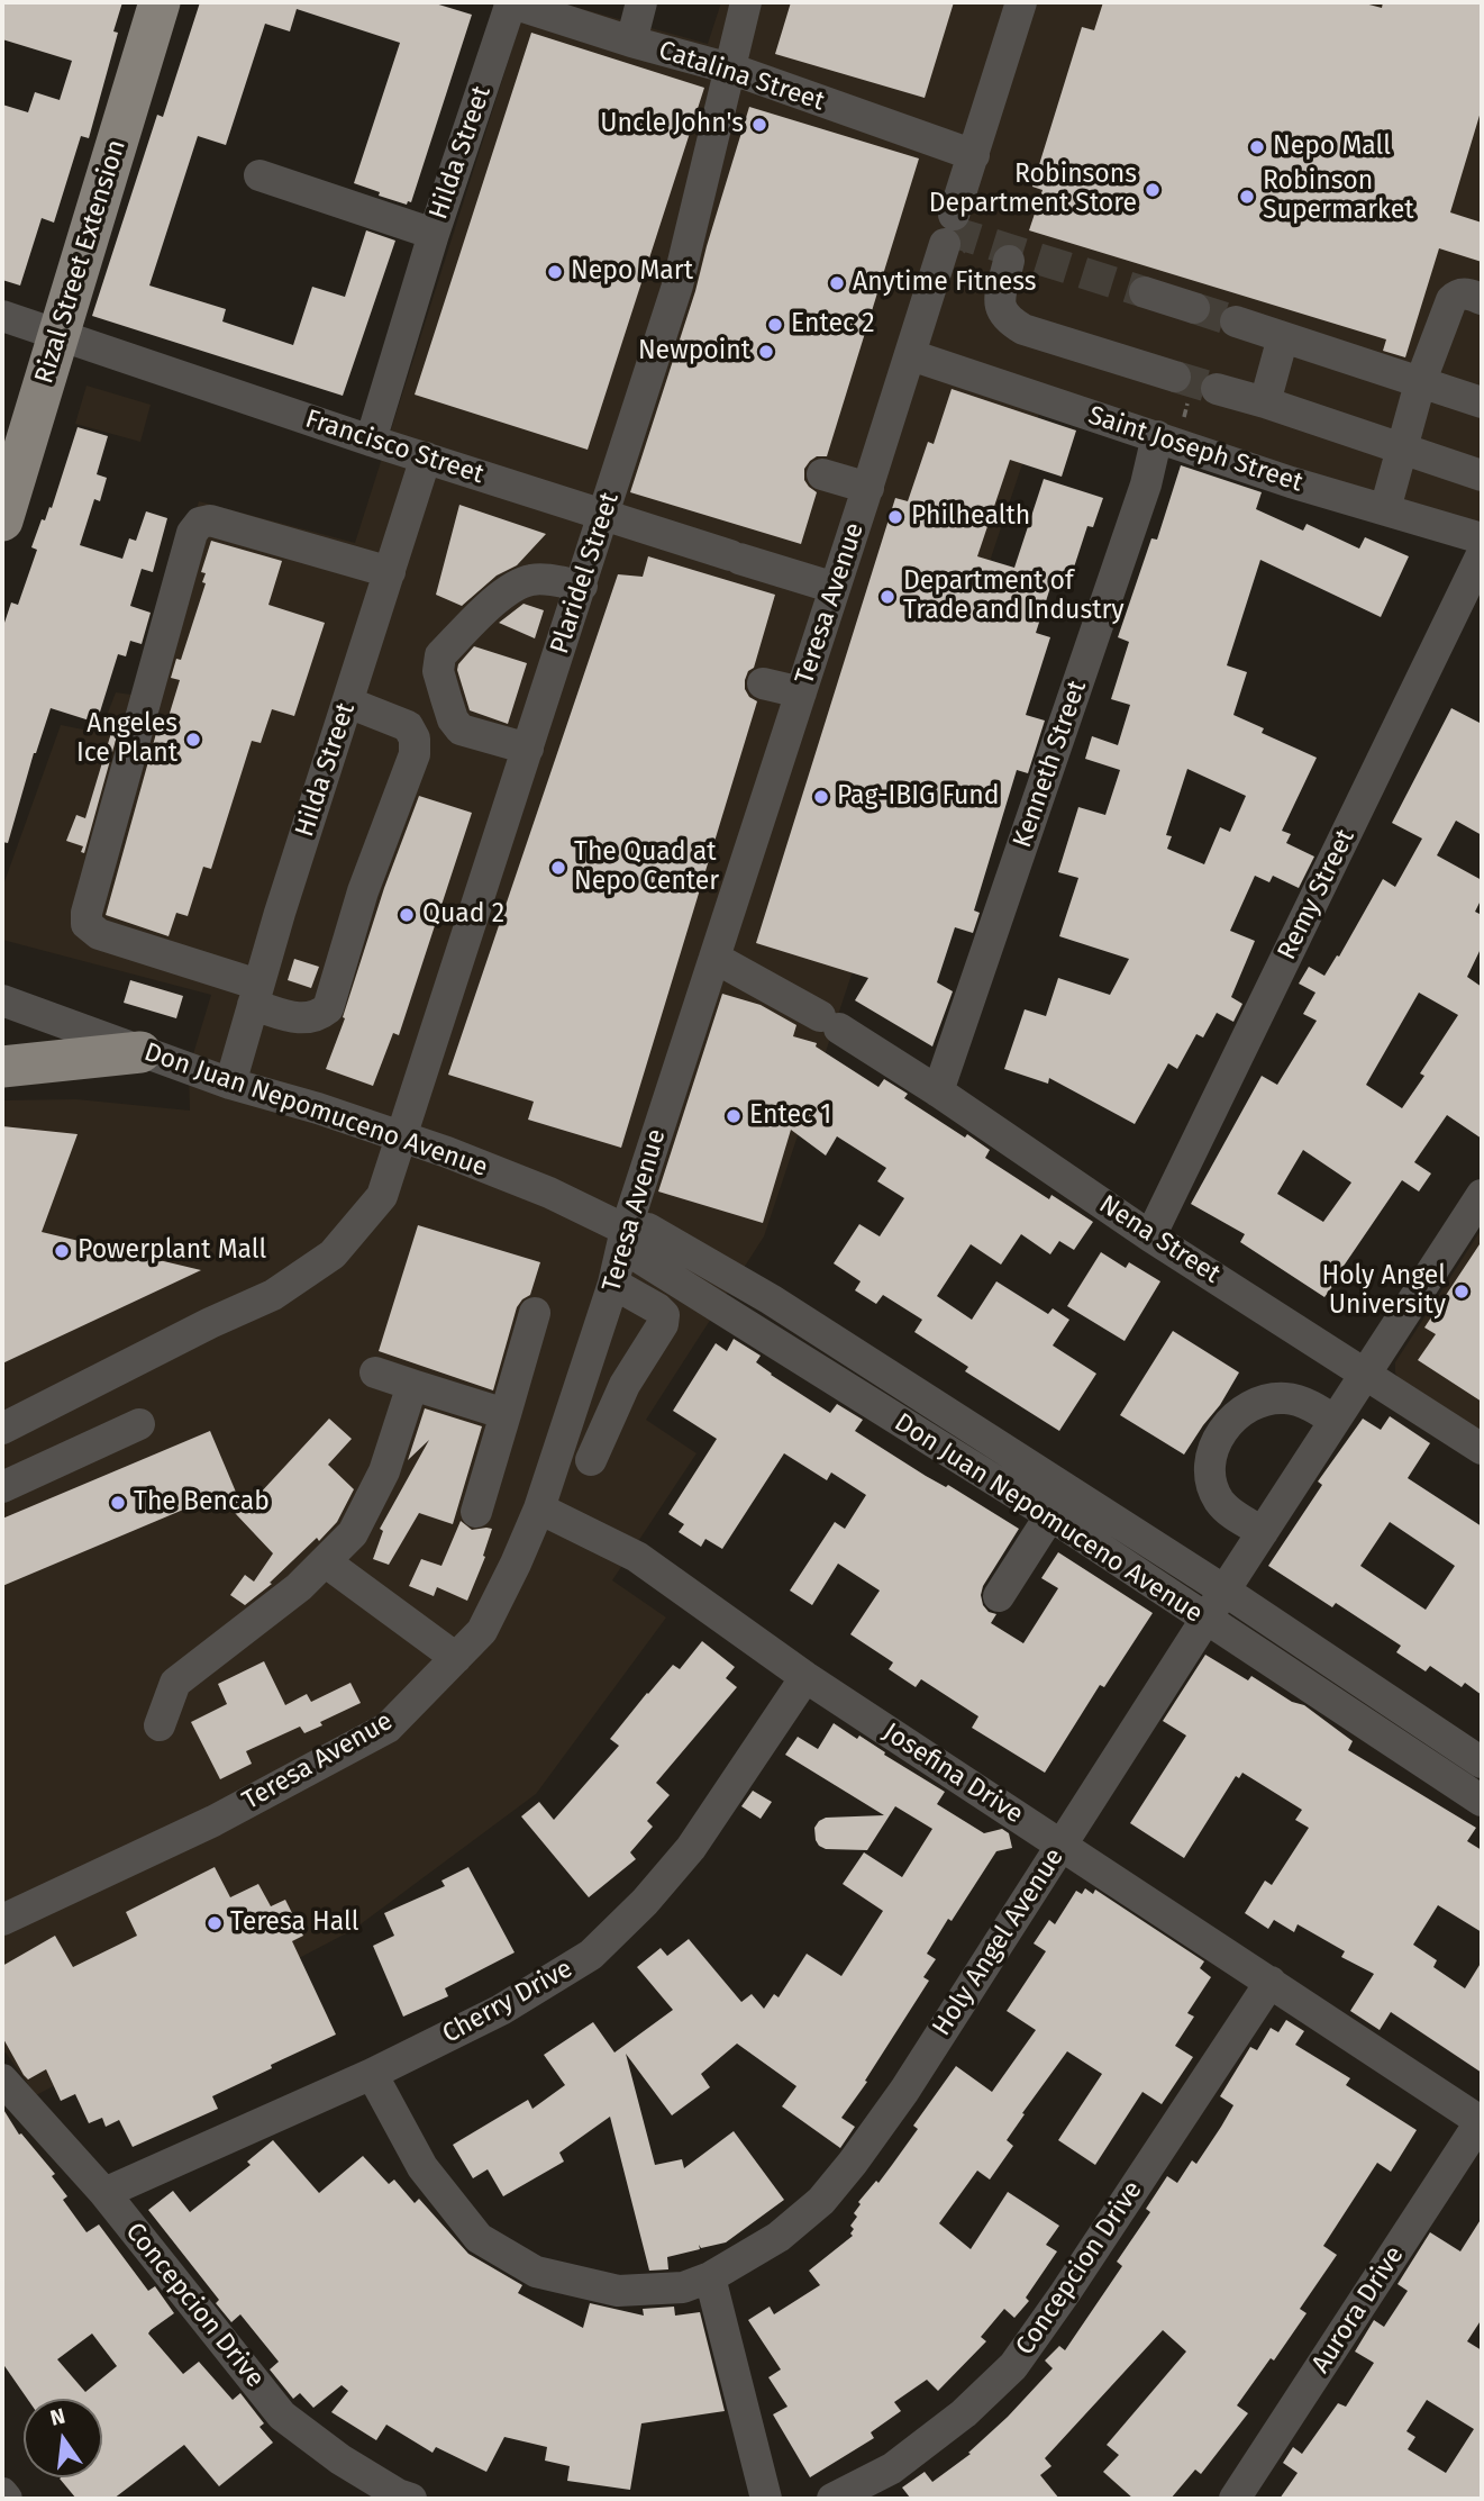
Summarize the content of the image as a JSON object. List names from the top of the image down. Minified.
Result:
{"streets":{"main road":["Rizal Street Extension"],"street":["Catalina Street","Hilda Street","Francisco Street","Saint Joseph Street","Plaridel Street","Teresa Avenue","Kenneth Street","Remy Street","Don Juan Nepomuceno Avenue","Nena Street","Josefina Drive","Holy Angel Avenue","Cherry Drive","Concepcion Drive","Aurora Drive"]},"crossings":[["Catalina Street","Hilda Street"],["Catalina Street","Plaridel Street"],["Catalina Street","Teresa Avenue"],["Hilda Street","Francisco Street"],["Hilda Street","Don Juan Nepomuceno Avenue"],["Rizal Street Extension","Francisco Street"],["Francisco Street","Plaridel Street"],["Francisco Street","Teresa Avenue"],["Saint Joseph Street","Teresa Avenue"],["Saint Joseph Street","Kenneth Street"],["Plaridel Street","Don Juan Nepomuceno Avenue"],["Teresa Avenue","Don Juan Nepomuceno Avenue"],["Teresa Avenue","Nena Street"],["Teresa Avenue","Josefina Drive"],["Kenneth Street","Nena Street"],["Remy Street","Nena Street"],["Don Juan Nepomuceno Avenue","Holy Angel Avenue"],["Nena Street","Holy Angel Avenue"],["Josefina Drive","Holy Angel Avenue"],["Josefina Drive","Cherry Drive"],["Josefina Drive","Concepcion Drive"],["Josefina Drive","Aurora Drive"],["Holy Angel Avenue","Cherry Drive"],["Cherry Drive","Concepcion Drive"]],"places":["Uncle John's","Nepo Mall","Robinsons Department Store","Robinson Supermarket","Nepo Mart","Anytime Fitness","Entec 2","Newpoint","Philhealth","Department of Trade and Industry","Angeles Ice Plant","Pag-IBIG Fund","The Quad at Nepo Center","Quad 2","Entec 1","Powerplant Mall","Holy Angel University","The Bencab","Teresa Hall"],"north":"top"}
